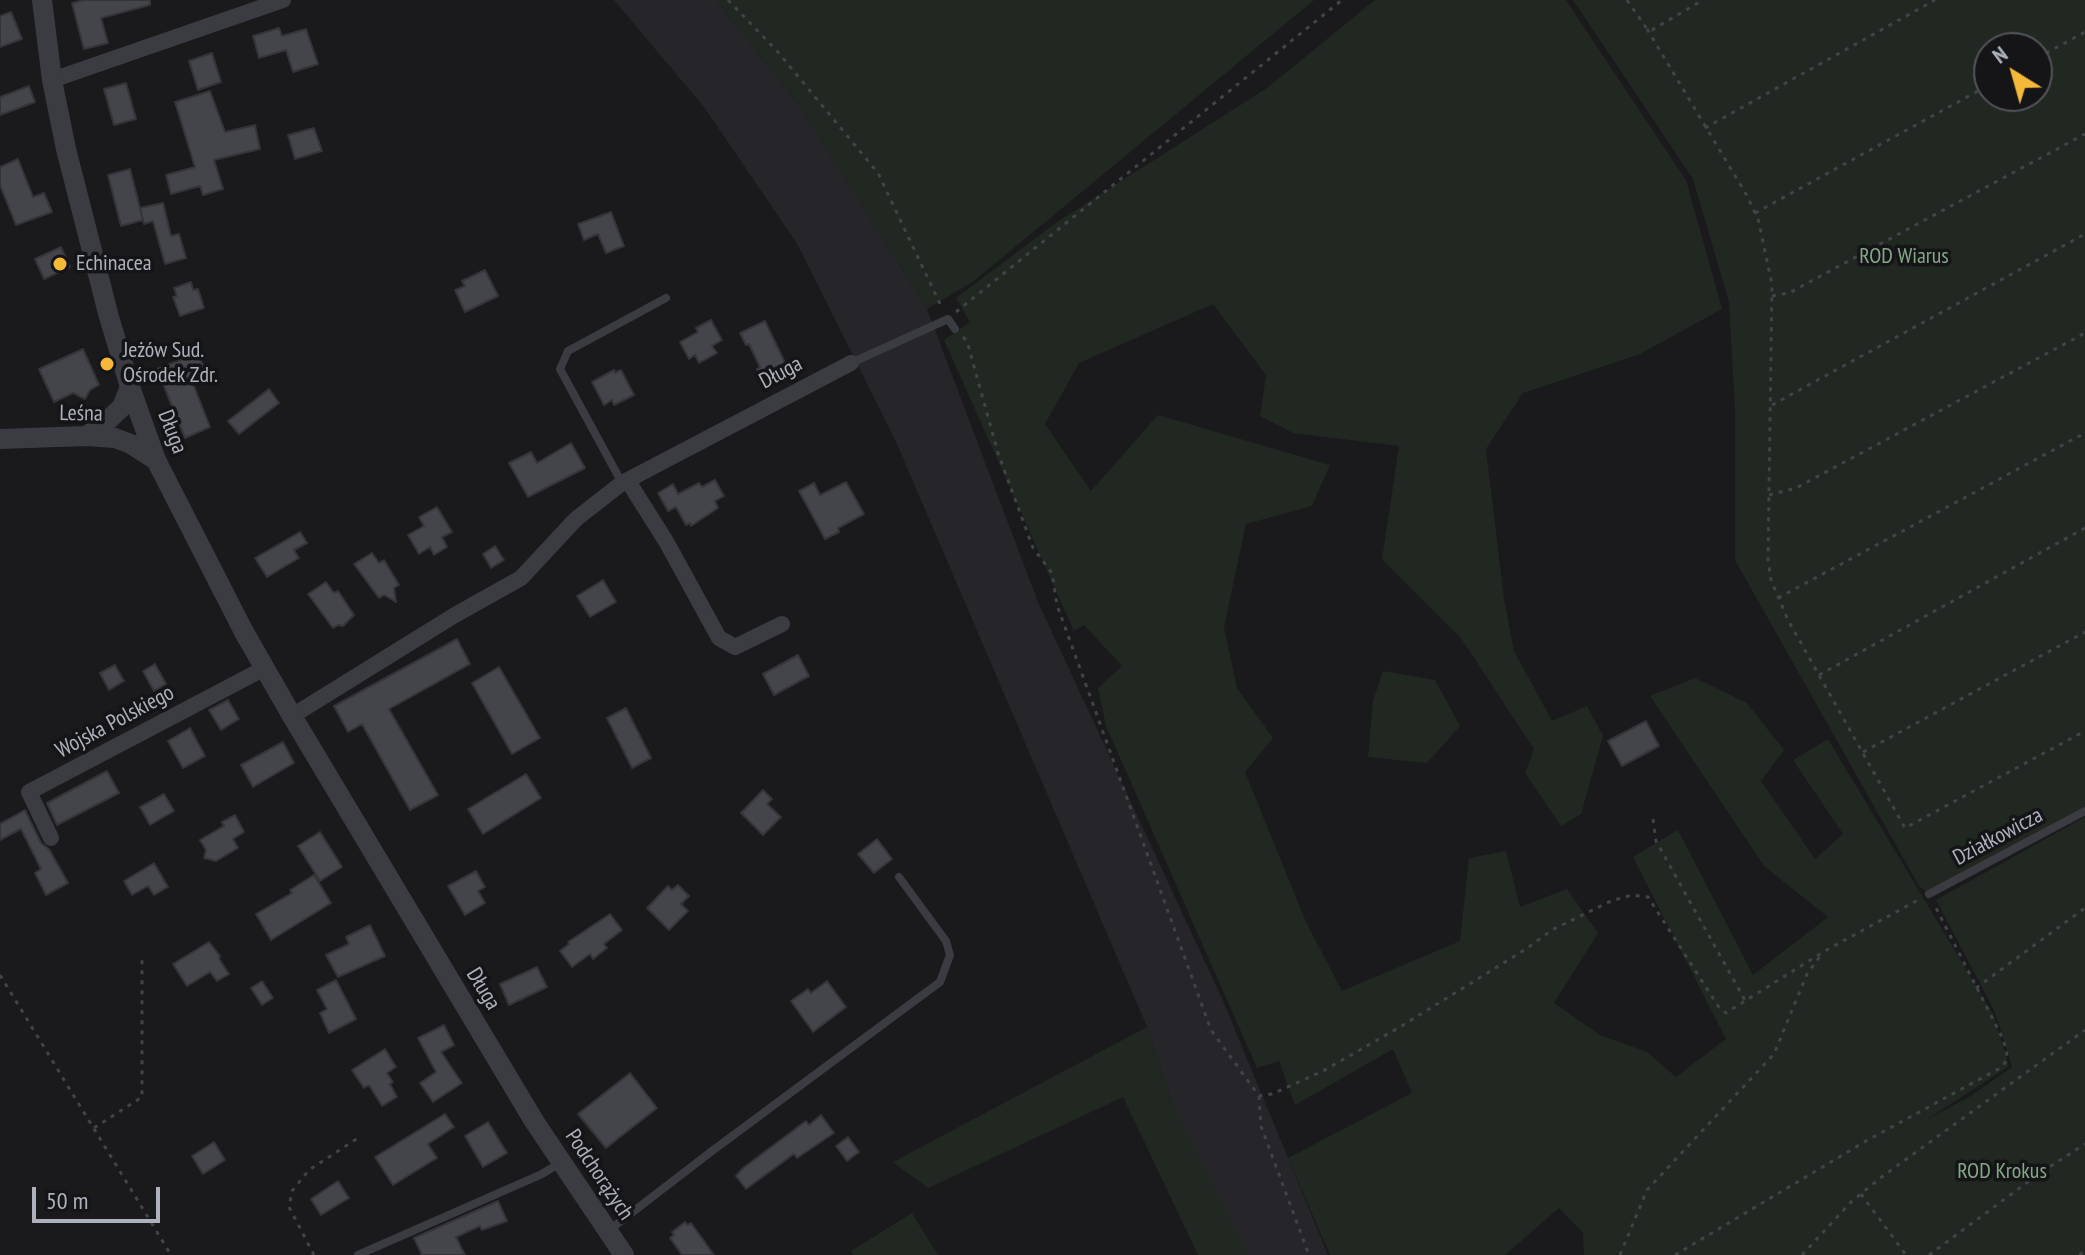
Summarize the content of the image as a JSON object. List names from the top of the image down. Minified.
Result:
{"streets":{"street":["Długa","Leśna","Wojska Polskiego","Podchorążych"],"lane":["Działkowicza"]},"crossings":[["Długa","Leśna"],["Długa","Wojska Polskiego"],["Długa","Podchorążych"]],"parks":["ROD Wiarus","ROD Krokus"],"places":["Echinacea","Jeżów Sud. Ośrodek Zdr."],"scale_bar":"50 m","north":"top left"}
